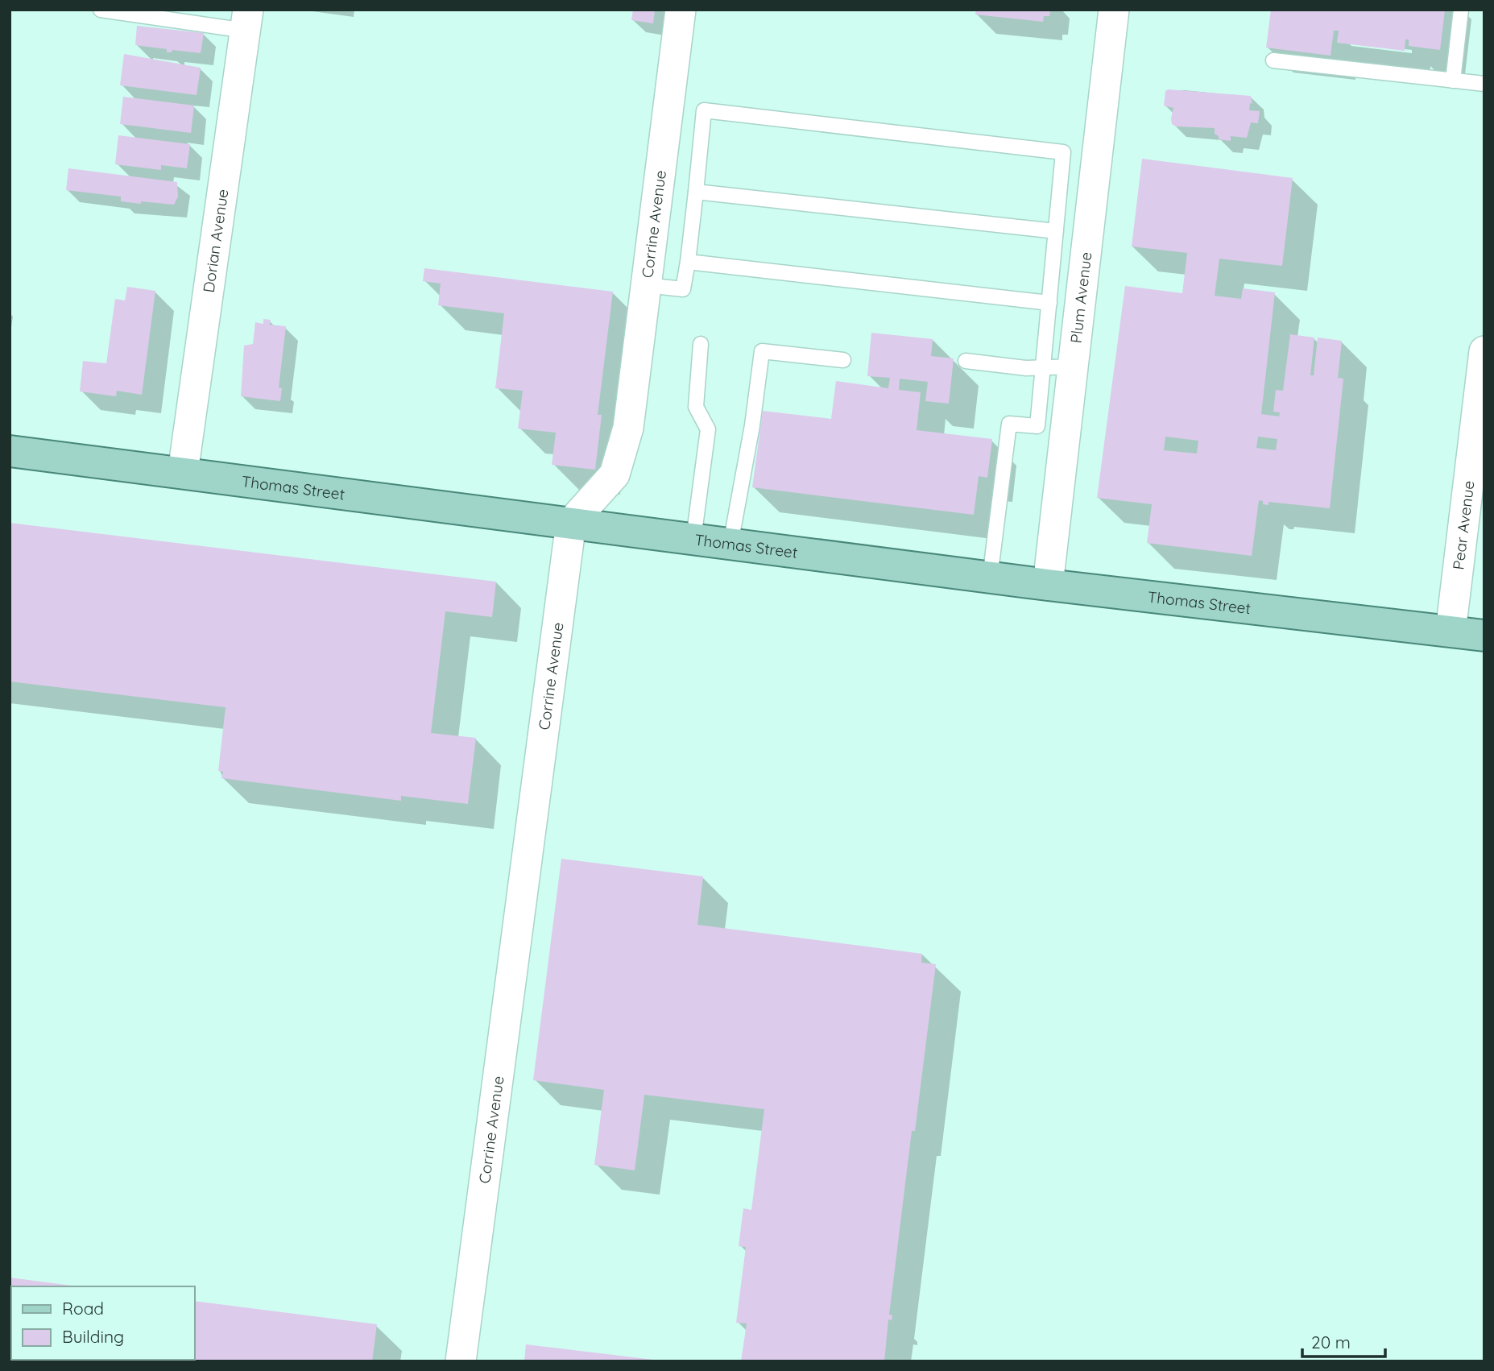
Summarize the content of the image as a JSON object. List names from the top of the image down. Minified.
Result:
{"streets":{"main road":["Thomas Street"],"street":["Corrine Avenue","Dorian Avenue","Plum Avenue","Pear Avenue"]},"crossings":[["Corrine Avenue","Thomas Street"],["Dorian Avenue","Thomas Street"],["Plum Avenue","Thomas Street"],["Thomas Street","Pear Avenue"]],"legend":["Road","Building"],"scale_bar":"20 m"}
